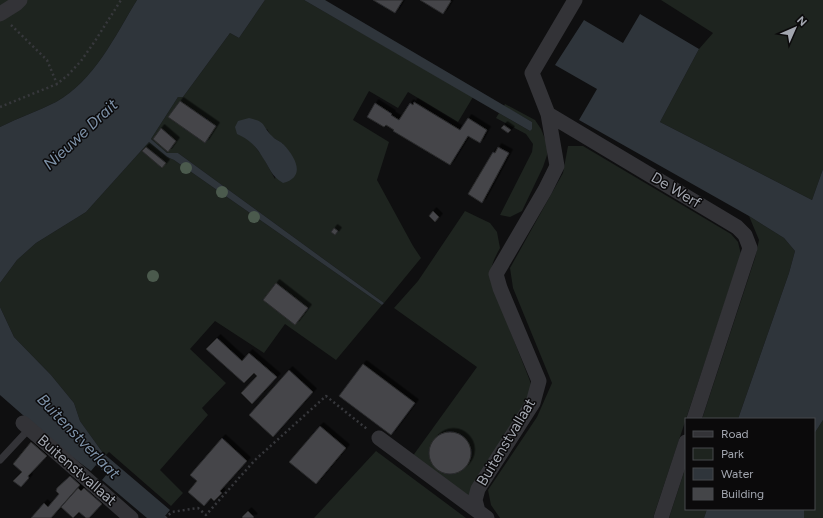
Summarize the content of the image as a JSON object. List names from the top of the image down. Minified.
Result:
{"streets":{"street":["De Werf","Buitenstvallaat"]},"crossings":[["De Werf","Buitenstvallaat"]],"water":["Nieuwe Drait","Buitenstverlaat"],"legend":["Road","Park","Water","Building"],"north":"top right"}
